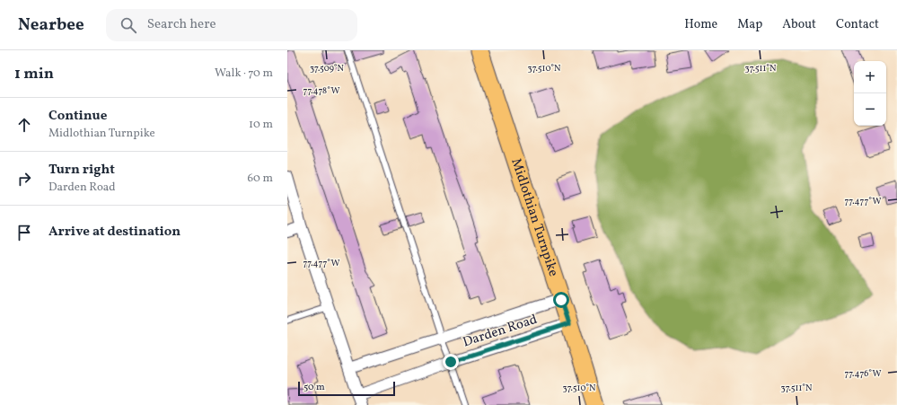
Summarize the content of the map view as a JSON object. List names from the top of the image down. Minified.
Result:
{"streets":{"main road":["Midlothian Turnpike"],"street":["Darden Road"]},"crossings":[["Midlothian Turnpike","Darden Road"]],"scale_bar":"50 m","page":{"header":"Nearbee","search":"Search here","nav":["Home","Map","About","Contact"],"heading":["1 min","Walk · 70 m"],"map_buttons":["+","−"],"list":[["Continue","Midlothian Turnpike","10 m"],["Turn right","Darden Road","60 m"],"Arrive at destination"],"scale":"50 m"},"coordinates":["37.509°N","37.510°N","37.511°N","77.478°W","77.477°W","77.476°W"]}
